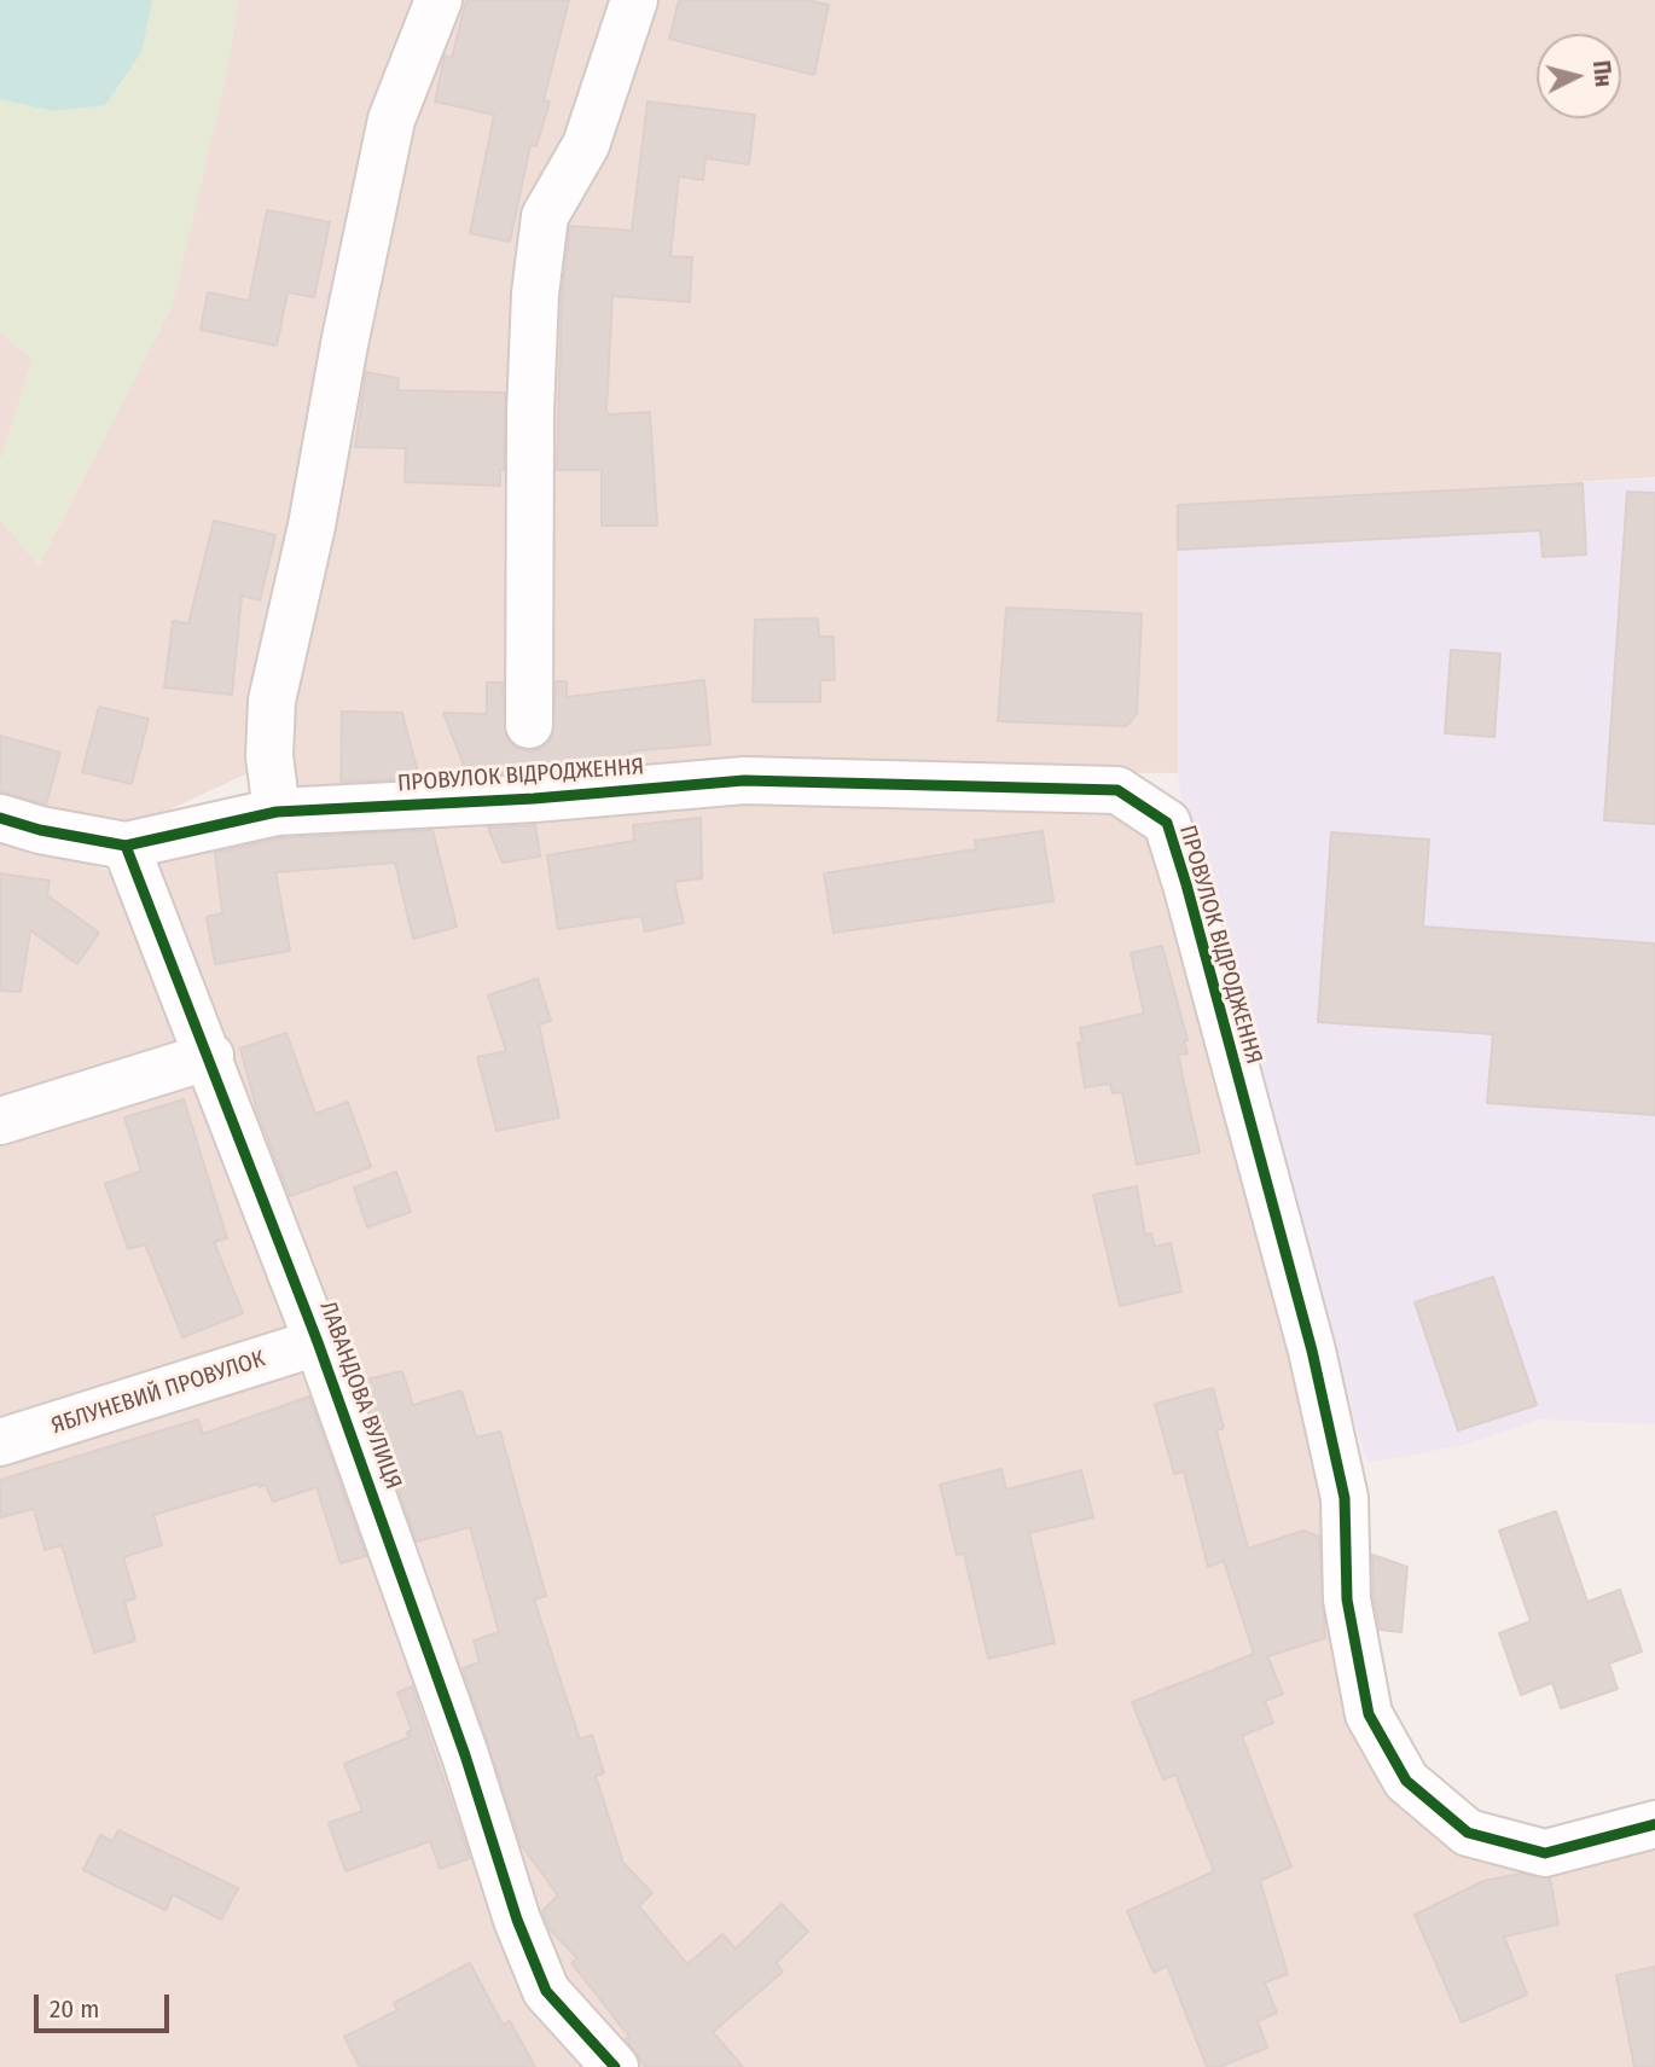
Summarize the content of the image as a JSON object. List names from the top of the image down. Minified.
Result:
{"streets":{"street":["ПРОВУЛОК ВІДРОДЖЕННЯ","ЯБЛУНЕВИЙ ПРОВУЛОК","ЛАВАНДОВА ВУЛИЦЯ"]},"crossings":[["ПРОВУЛОК ВІДРОДЖЕННЯ","ЛАВАНДОВА ВУЛИЦЯ"],["ЯБЛУНЕВИЙ ПРОВУЛОК","ЛАВАНДОВА ВУЛИЦЯ"]],"scale_bar":"20 m","north":"right"}
